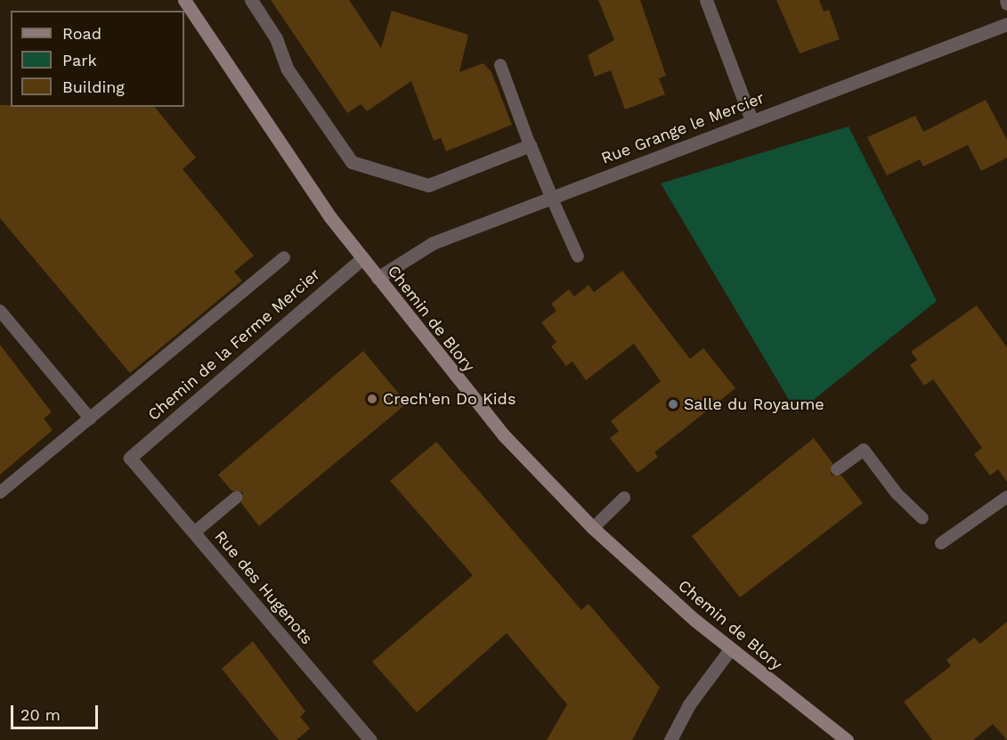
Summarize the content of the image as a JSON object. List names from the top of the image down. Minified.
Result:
{"streets":{"street":["Rue Grange le Mercier","Chemin de Blory","Chemin de la Ferme Mercier","Rue des Hugenots"]},"crossings":[["Rue Grange le Mercier","Chemin de Blory"],["Chemin de Blory","Chemin de la Ferme Mercier"],["Chemin de la Ferme Mercier","Rue des Hugenots"]],"places":["Crech'en Do Kids","Salle du Royaume"],"legend":["Road","Park","Building"],"scale_bar":"20 m"}
